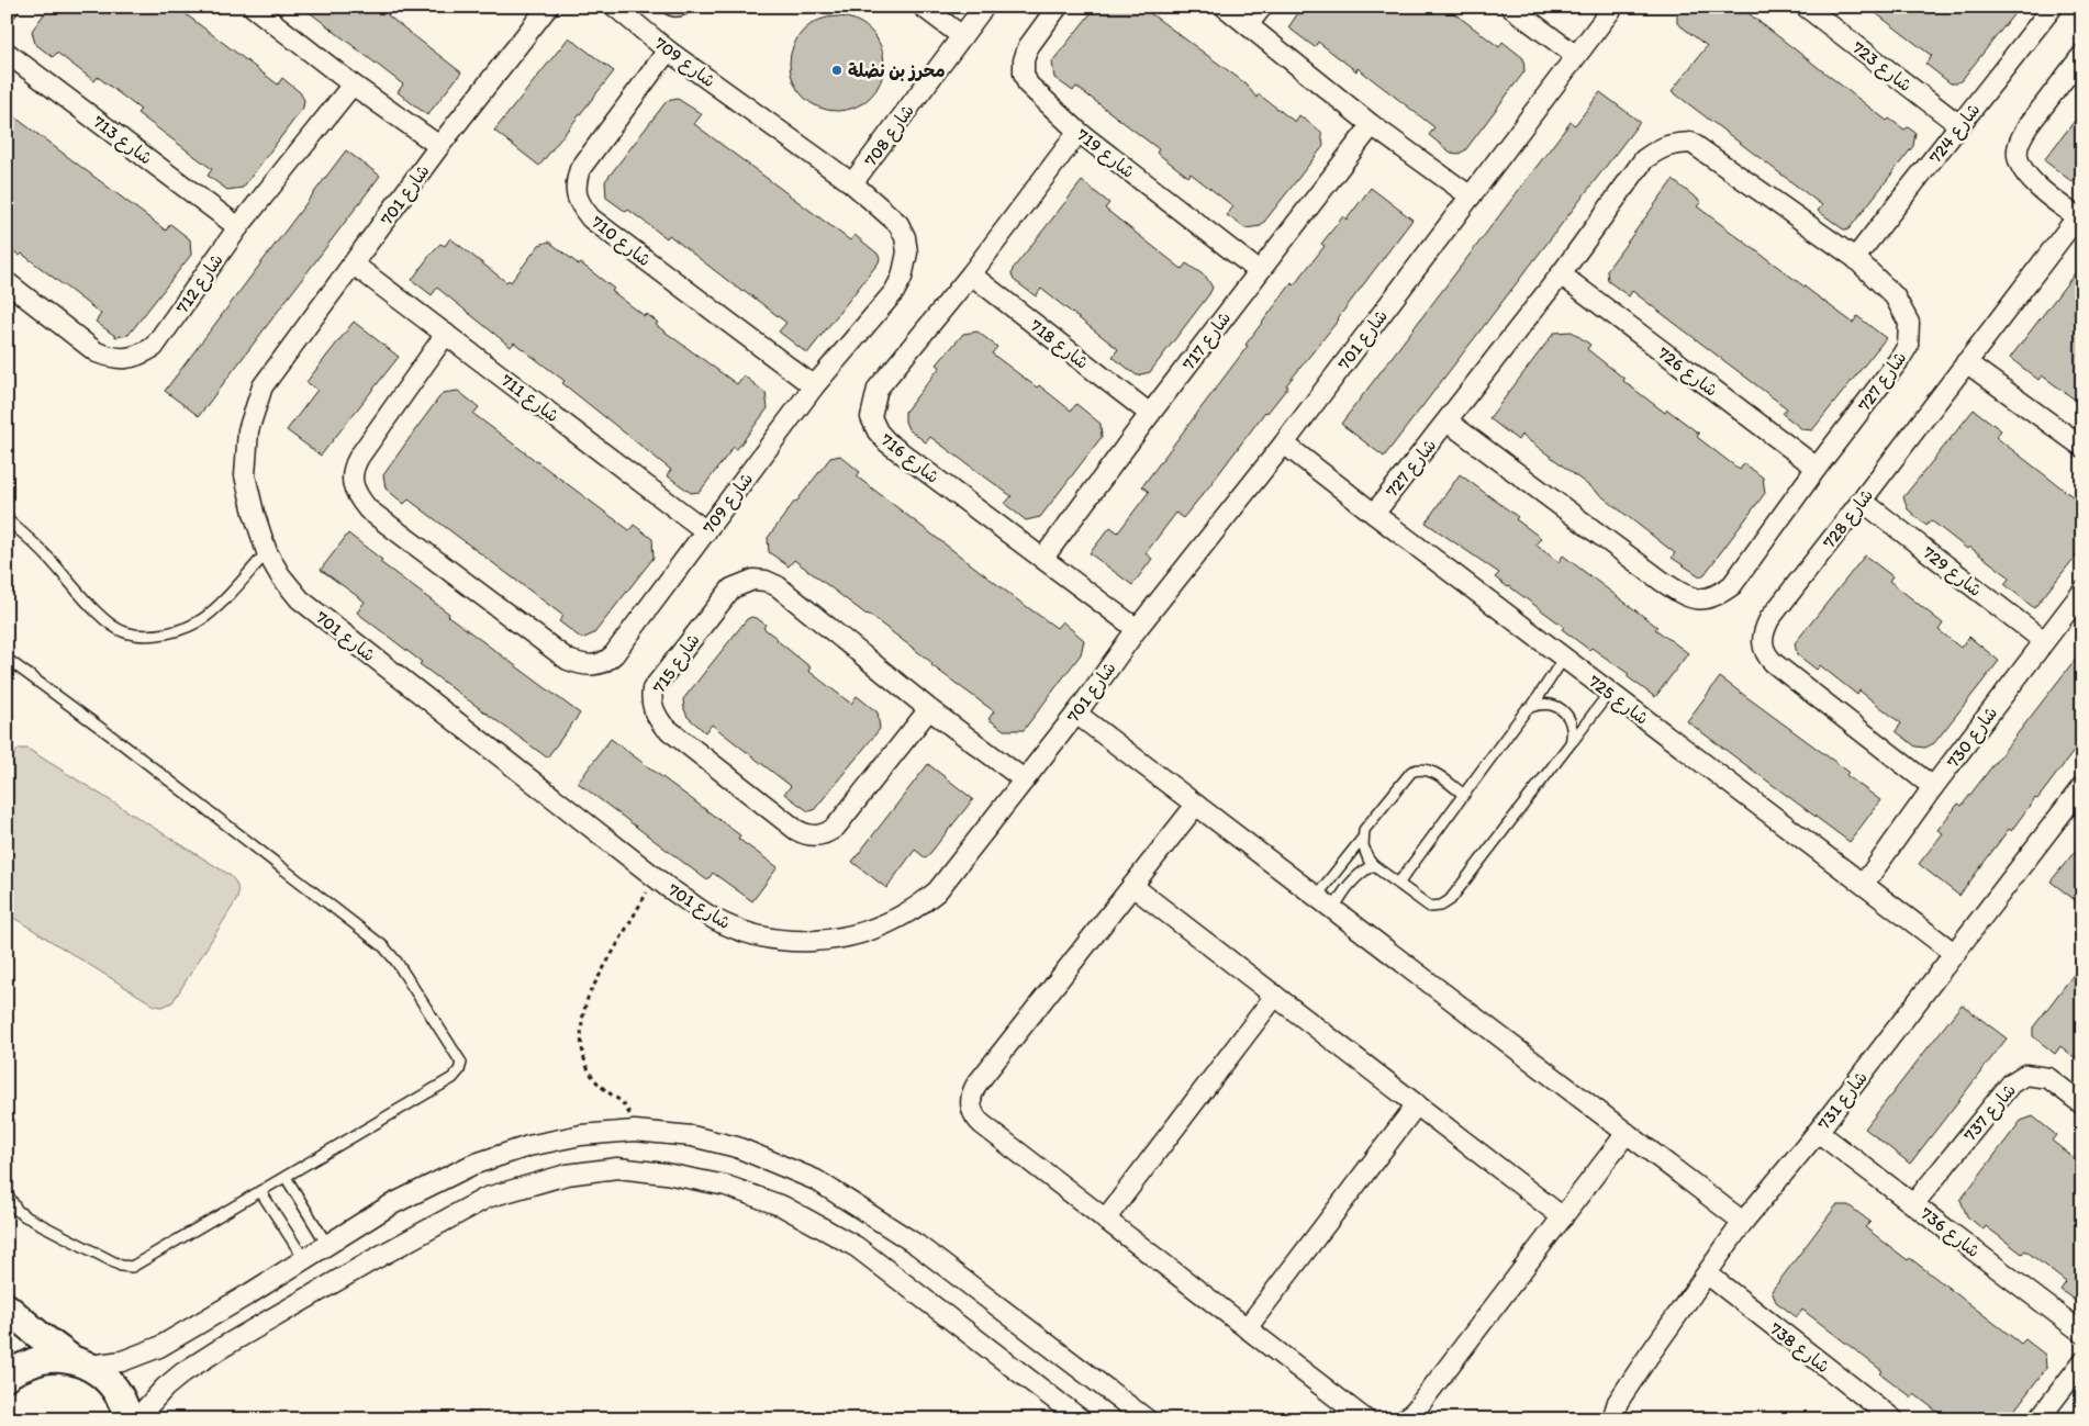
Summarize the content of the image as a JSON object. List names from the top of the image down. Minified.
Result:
{"streets":{"street":["شارع 709","شارع 723","شارع 724","شارع 708","شارع 713","شارع 719","شارع 701","شارع 710","شارع 712","شارع 717","شارع 718","شارع 726","شارع 727","شارع 711","شارع 716","شارع 728","شارع 729","شارع 715","شارع 725","شارع 730","شارع 731","شارع 737","شارع 736","شارع 738"]},"crossings":[["شارع 709","شارع 708"],["شارع 709","شارع 710"],["شارع 709","شارع 711"],["شارع 723","شارع 724"],["شارع 724","شارع 727"],["شارع 713","شارع 712"],["شارع 719","شارع 717"],["شارع 719","شارع 716"],["شارع 701","شارع 711"],["شارع 701","شارع 716"],["شارع 701","شارع 715"],["شارع 701","شارع 725"],["شارع 717","شارع 718"],["شارع 717","شارع 716"],["شارع 718","شارع 716"],["شارع 726","شارع 727"],["شارع 727","شارع 725"],["شارع 728","شارع 729"],["شارع 728","شارع 730"],["شارع 729","شارع 730"],["شارع 725","شارع 730"],["شارع 725","شارع 731"],["شارع 731","شارع 736"],["شارع 731","شارع 738"],["شارع 737","شارع 736"]],"places":["محرز بن نضلة"]}
